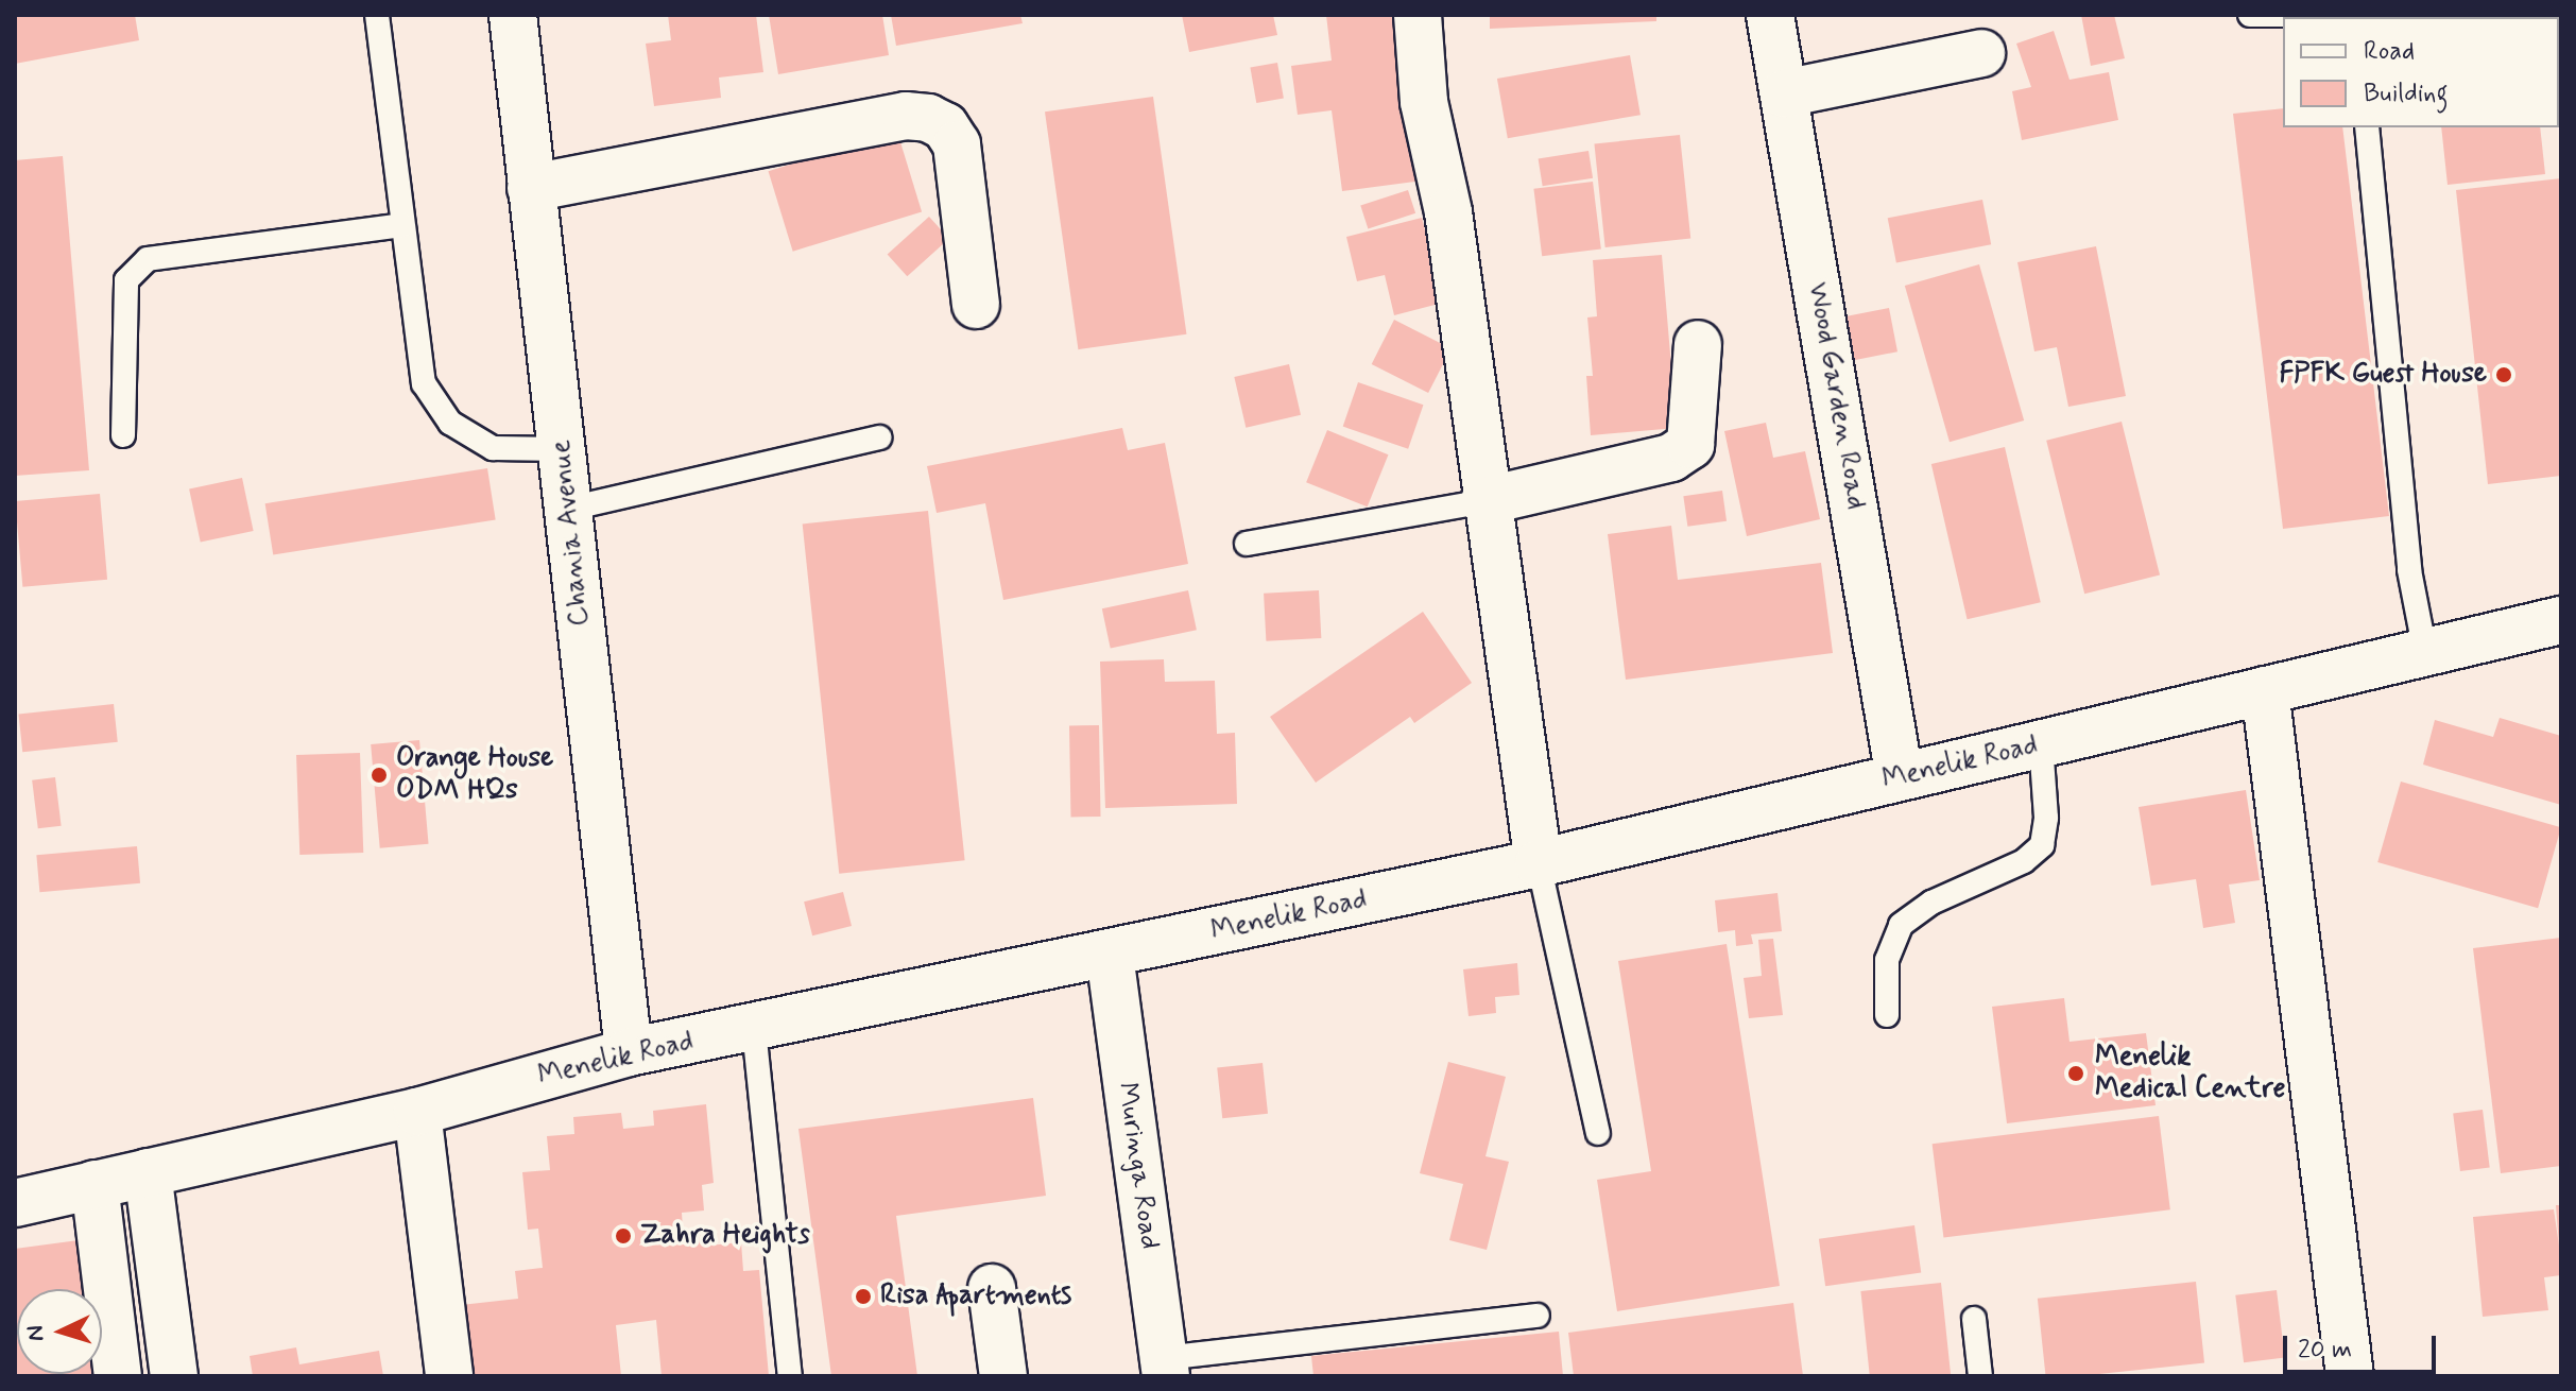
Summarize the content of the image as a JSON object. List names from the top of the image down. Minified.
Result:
{"streets":{"street":["Wood Garden Road","Chania Avenue","Menelik Road","Muringa Road"]},"crossings":[["Wood Garden Road","Menelik Road"],["Chania Avenue","Menelik Road"],["Menelik Road","Muringa Road"]],"places":["FPFK Guest House","Orange House ODM HQs","Menelik Medical Centre","Zahra Heights","Risa Apartments"],"legend":["Road","Building"],"scale_bar":"20 m","north":"left"}
